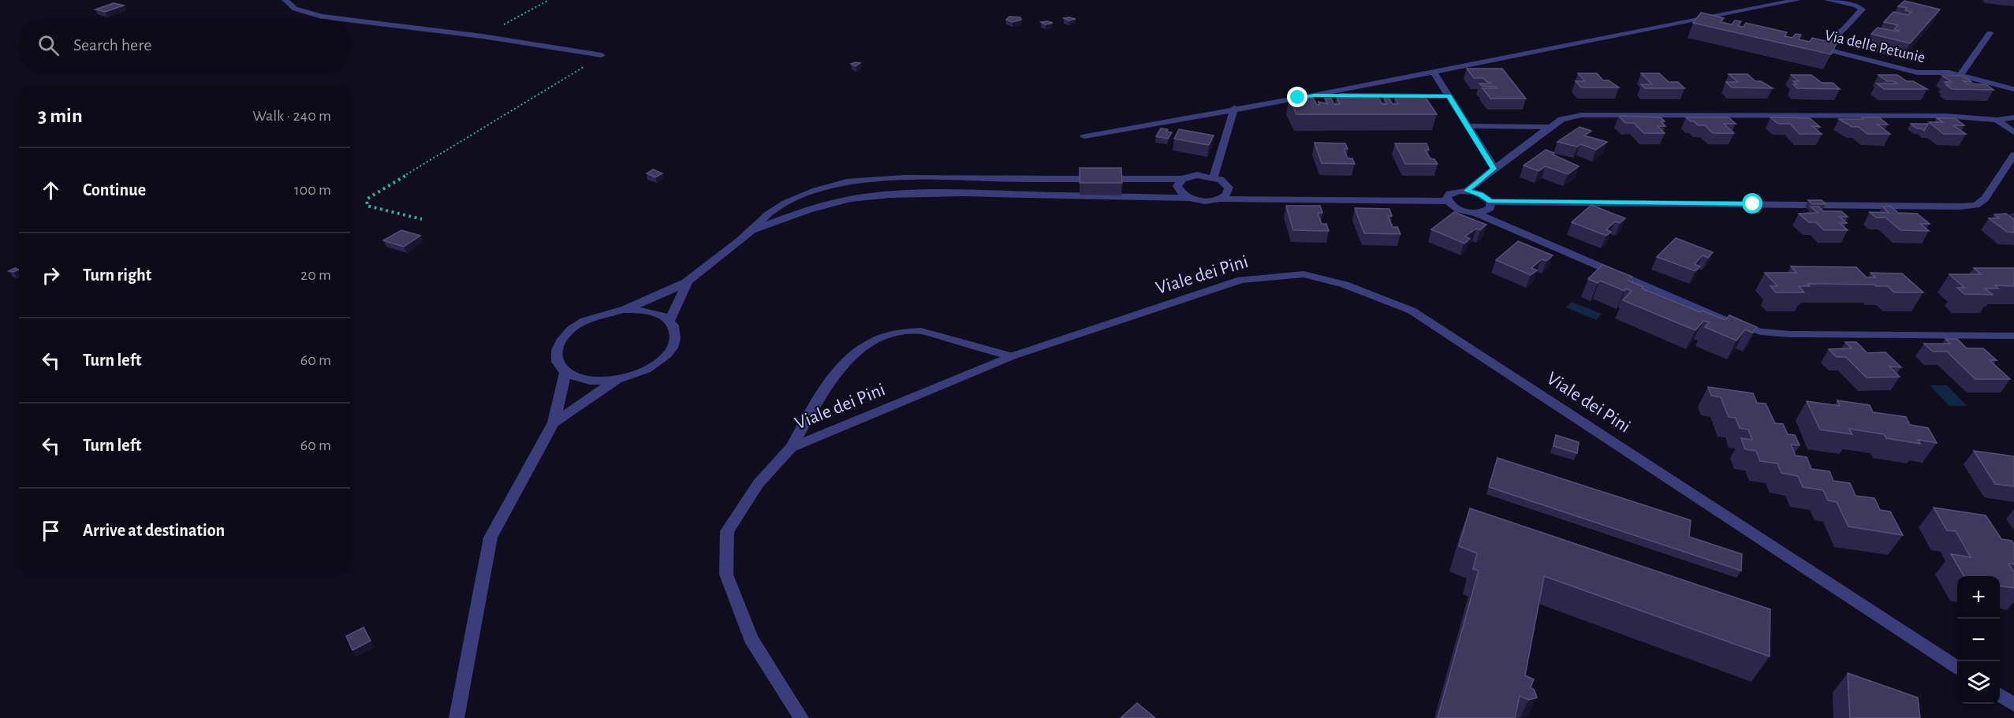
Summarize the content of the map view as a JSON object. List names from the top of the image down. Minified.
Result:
{"streets":{"street":["Via delle Petunie","Viale dei Pini"]},"page":{"search":"Search here","heading":["3 min","Walk · 240 m"],"list":[["Continue","100 m"],["Turn right","20 m"],["Turn left","60 m"],["Turn left","60 m"],"Arrive at destination"],"map_buttons":["+","−"]}}
